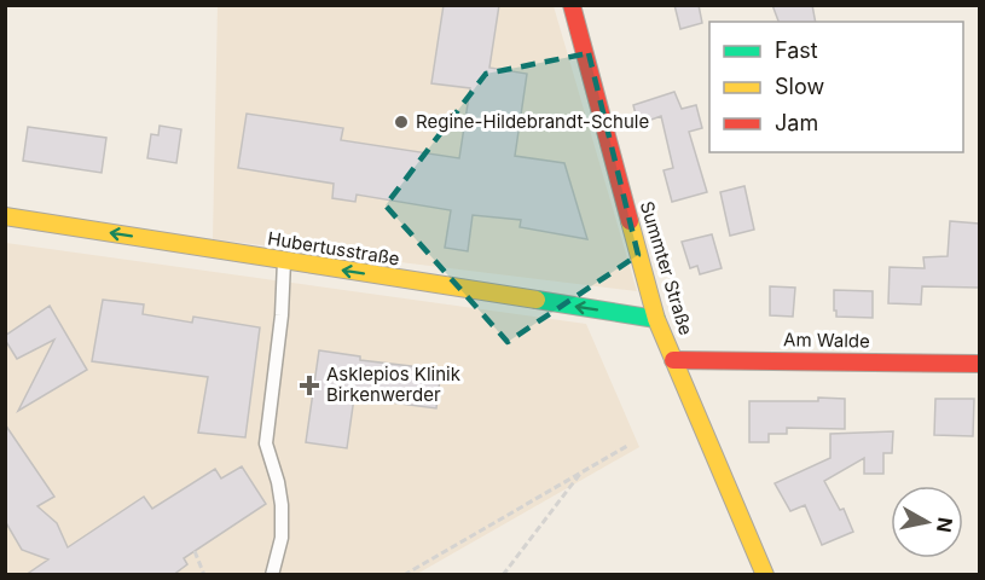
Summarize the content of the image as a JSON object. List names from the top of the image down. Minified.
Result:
{"streets":{"street":["Hubertusstraße","Summter Straße","Am Walde"]},"crossings":[["Hubertusstraße","Summter Straße"],["Summter Straße","Am Walde"]],"one_way":["Hubertusstraße"],"places":{"other":["Regine-Hildebrandt-Schule"],"health":["Asklepios Klinik Birkenwerder"]},"legend":["Fast","Slow","Jam"],"north":"right"}
